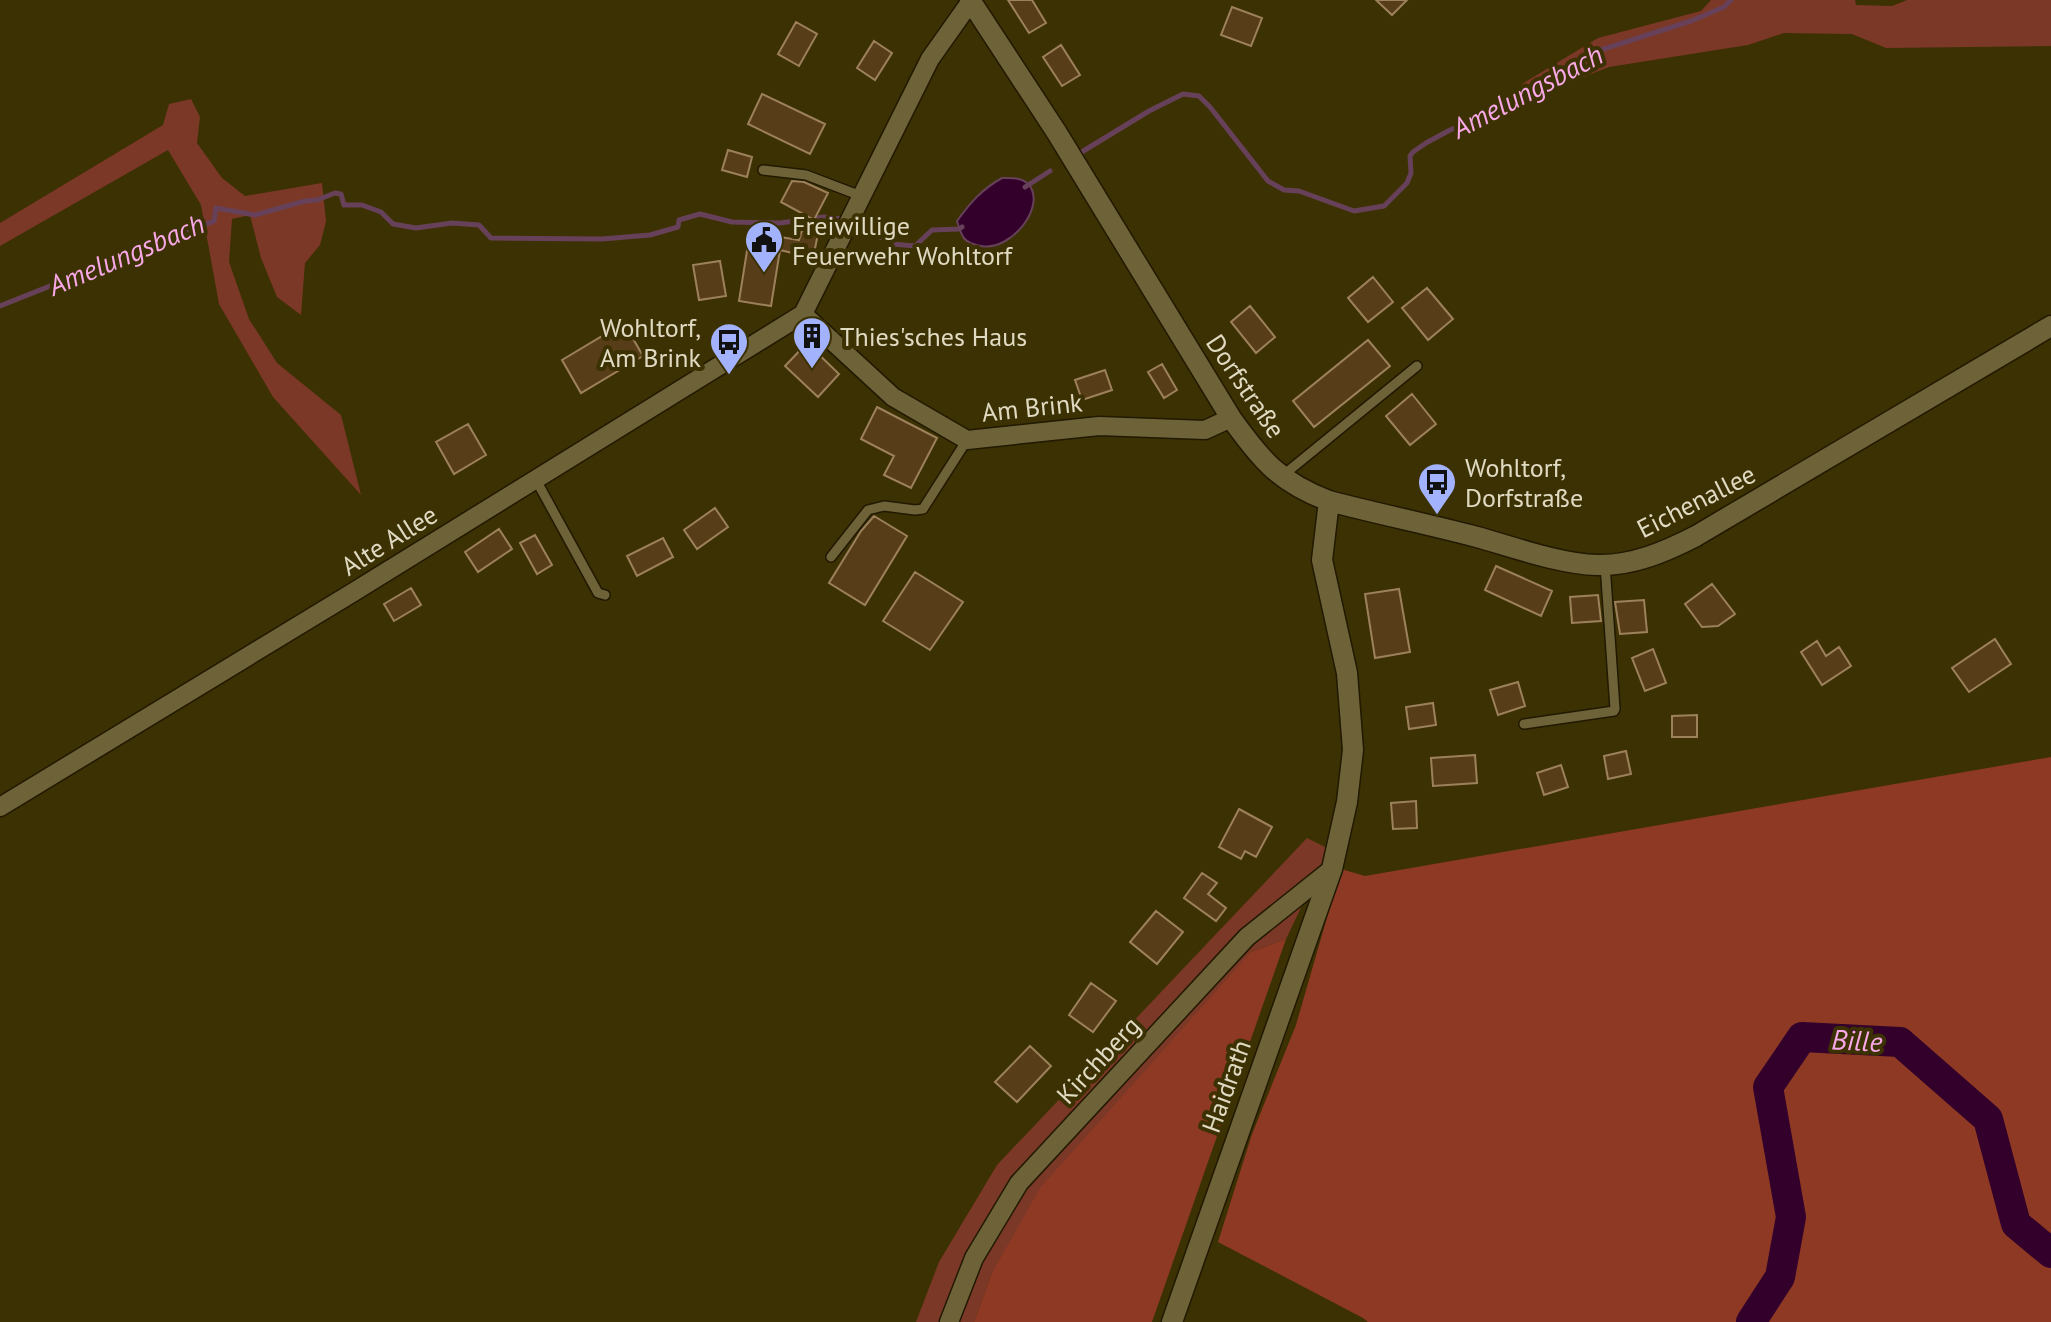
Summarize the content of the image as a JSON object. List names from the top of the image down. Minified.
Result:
{"streets":{"street":["Dorfstraße","Am Brink","Eichenallee","Alte Allee","Kirchberg","Haidrath"]},"crossings":[["Dorfstraße","Am Brink"],["Dorfstraße","Eichenallee"],["Am Brink","Alte Allee"],["Kirchberg","Haidrath"]],"water":["Amelungsbach","Bille"],"places":{"public building":["Freiwillige Feuerwehr Wohltorf"],"building":["Thies'sches Haus"],"bus stop":["Wohltorf, Am Brink","Wohltorf, Dorfstraße"]}}
